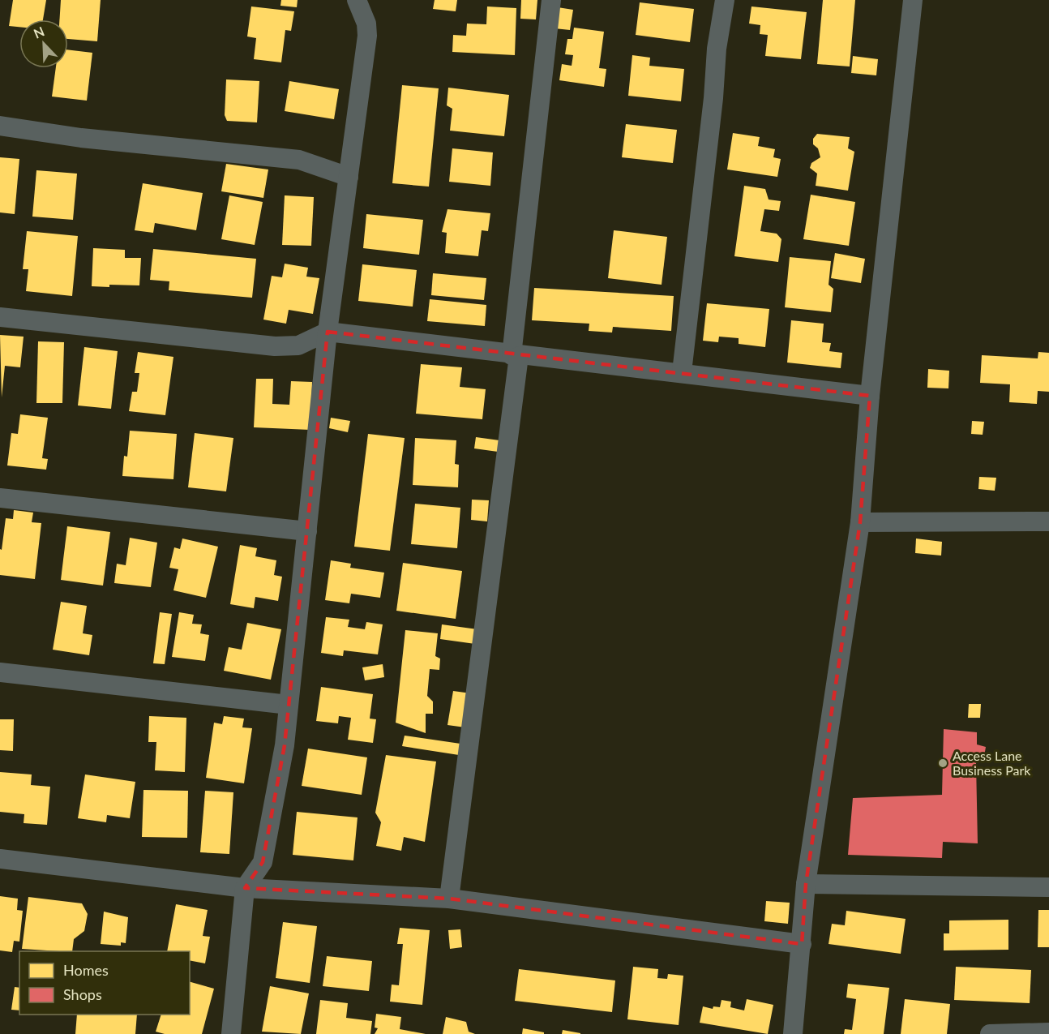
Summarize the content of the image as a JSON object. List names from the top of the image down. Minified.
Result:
{"places":["Access Lane Business Park"],"legend":["Homes","Shops"],"north":"top left"}
